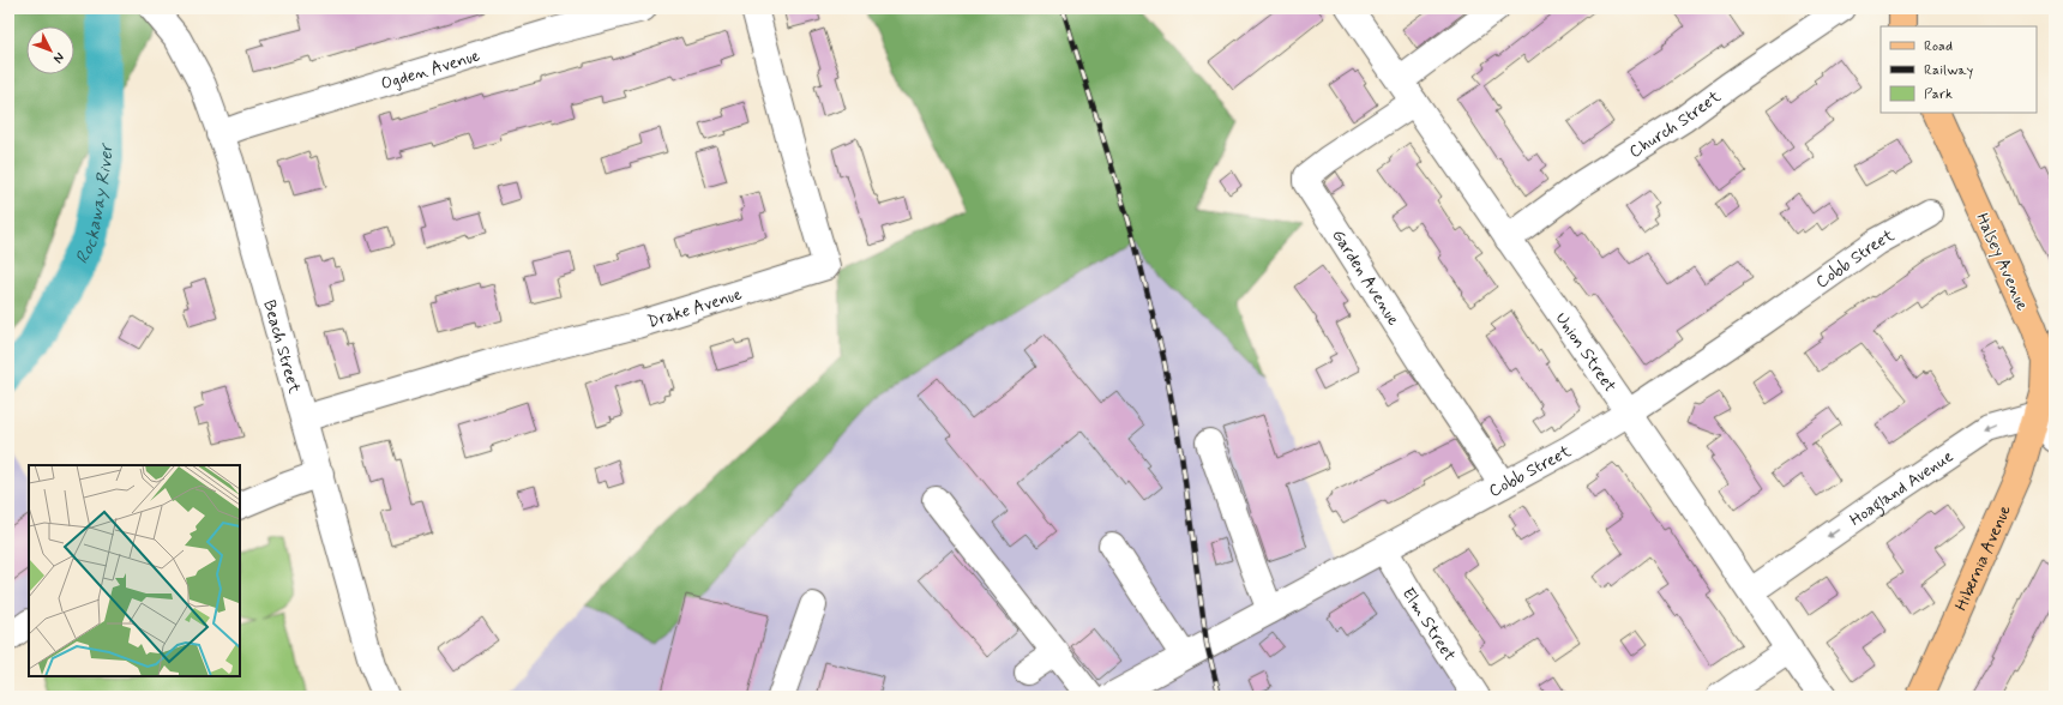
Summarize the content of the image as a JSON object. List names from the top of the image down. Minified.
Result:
{"streets":{"main road":["Halsey Avenue","Hibernia Avenue"],"street":["Ogden Avenue","Church Street","Cobb Street","Garden Avenue","Drake Avenue","Beach Street","Union Street","Hoagland Avenue","Elm Street"]},"crossings":[["Ogden Avenue","Beach Street"],["Church Street","Union Street"],["Cobb Street","Garden Avenue"],["Cobb Street","Union Street"],["Cobb Street","Elm Street"],["Halsey Avenue","Hoagland Avenue"],["Halsey Avenue","Hibernia Avenue"],["Garden Avenue","Union Street"],["Drake Avenue","Beach Street"],["Union Street","Hoagland Avenue"],["Hoagland Avenue","Hibernia Avenue"]],"one_way":["Hoagland Avenue"],"water":["Rockaway River"],"legend":["Road","Railway","Park"],"north":"bottom right"}
